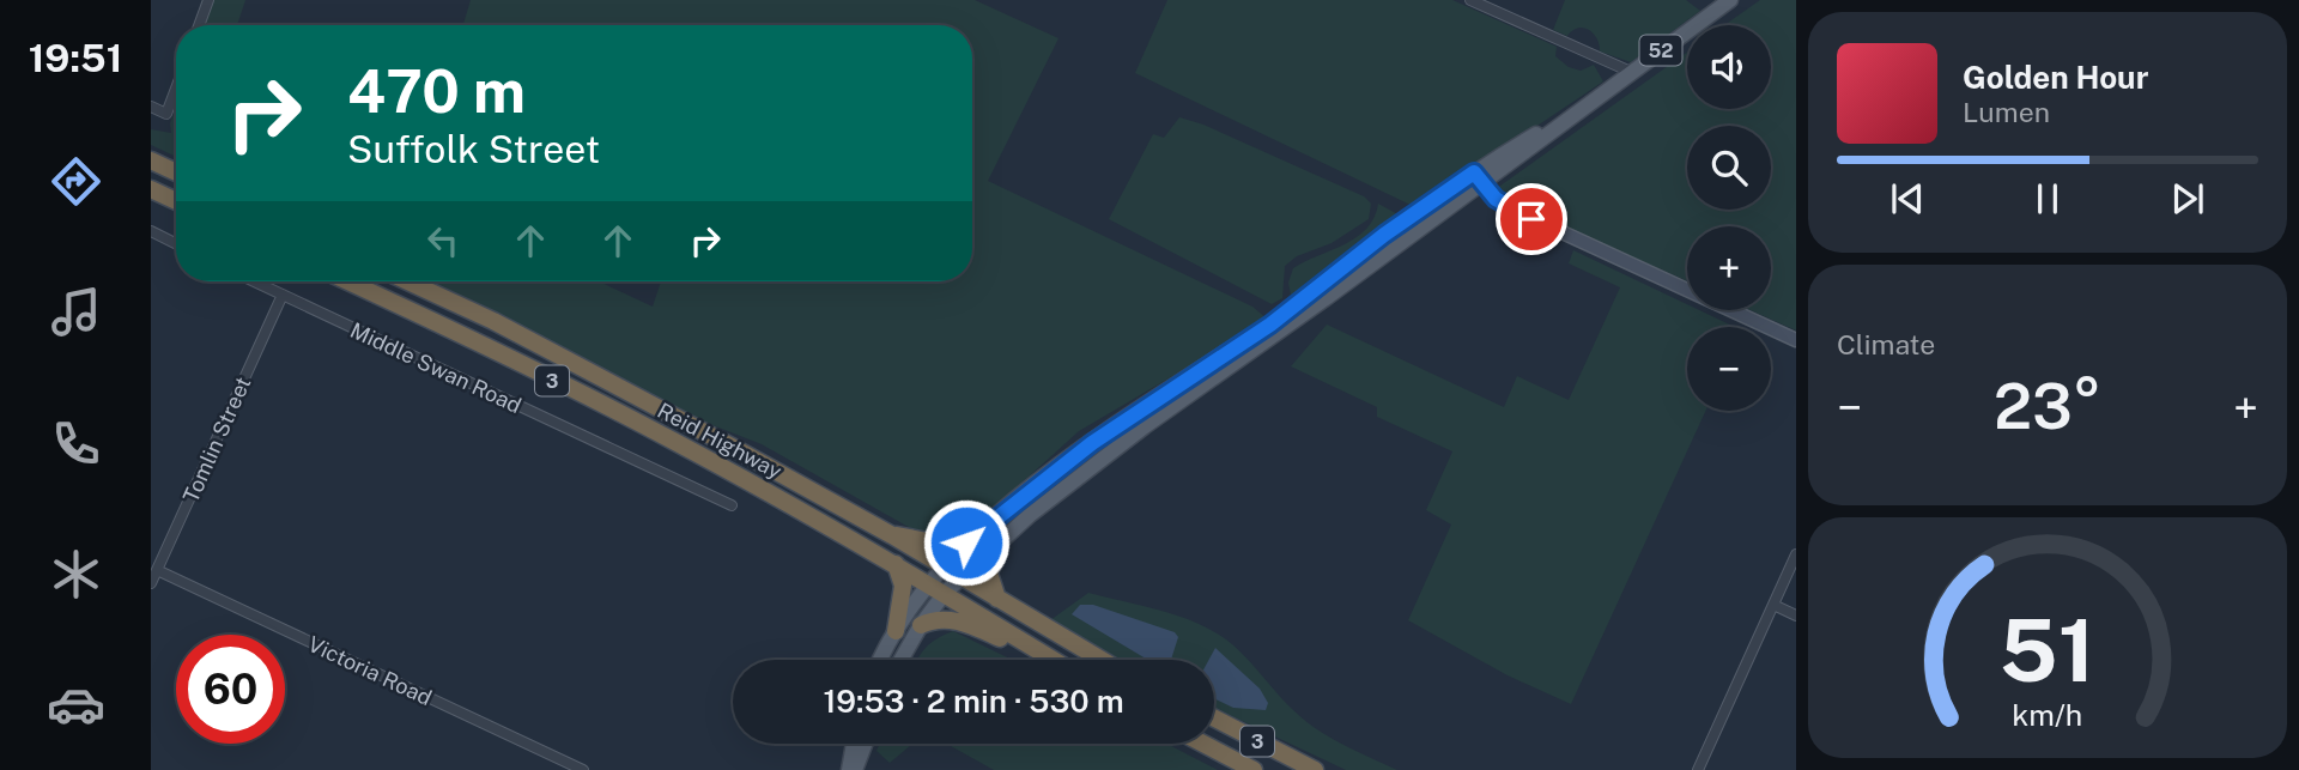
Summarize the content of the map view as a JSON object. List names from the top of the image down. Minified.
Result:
{"streets":{"highway":["3","Reid Highway"],"main road":["52"],"street":["Middle Swan Road","Tomlin Street","Victoria Road"]},"crossings":[["52","Reid Highway"],["Middle Swan Road","Tomlin Street"],["Tomlin Street","Victoria Road"]],"page":{"tabs":"19:51","map_buttons":["+","−"],"turn":["470 m","Suffolk Street"],"song":["Golden Hour","Lumen"],"tile":"Climate","heat":["−","23°","+"],"limit":"60","trip":"19:53 · 2 min · 530 m","gauge":["51","km/h"]}}
